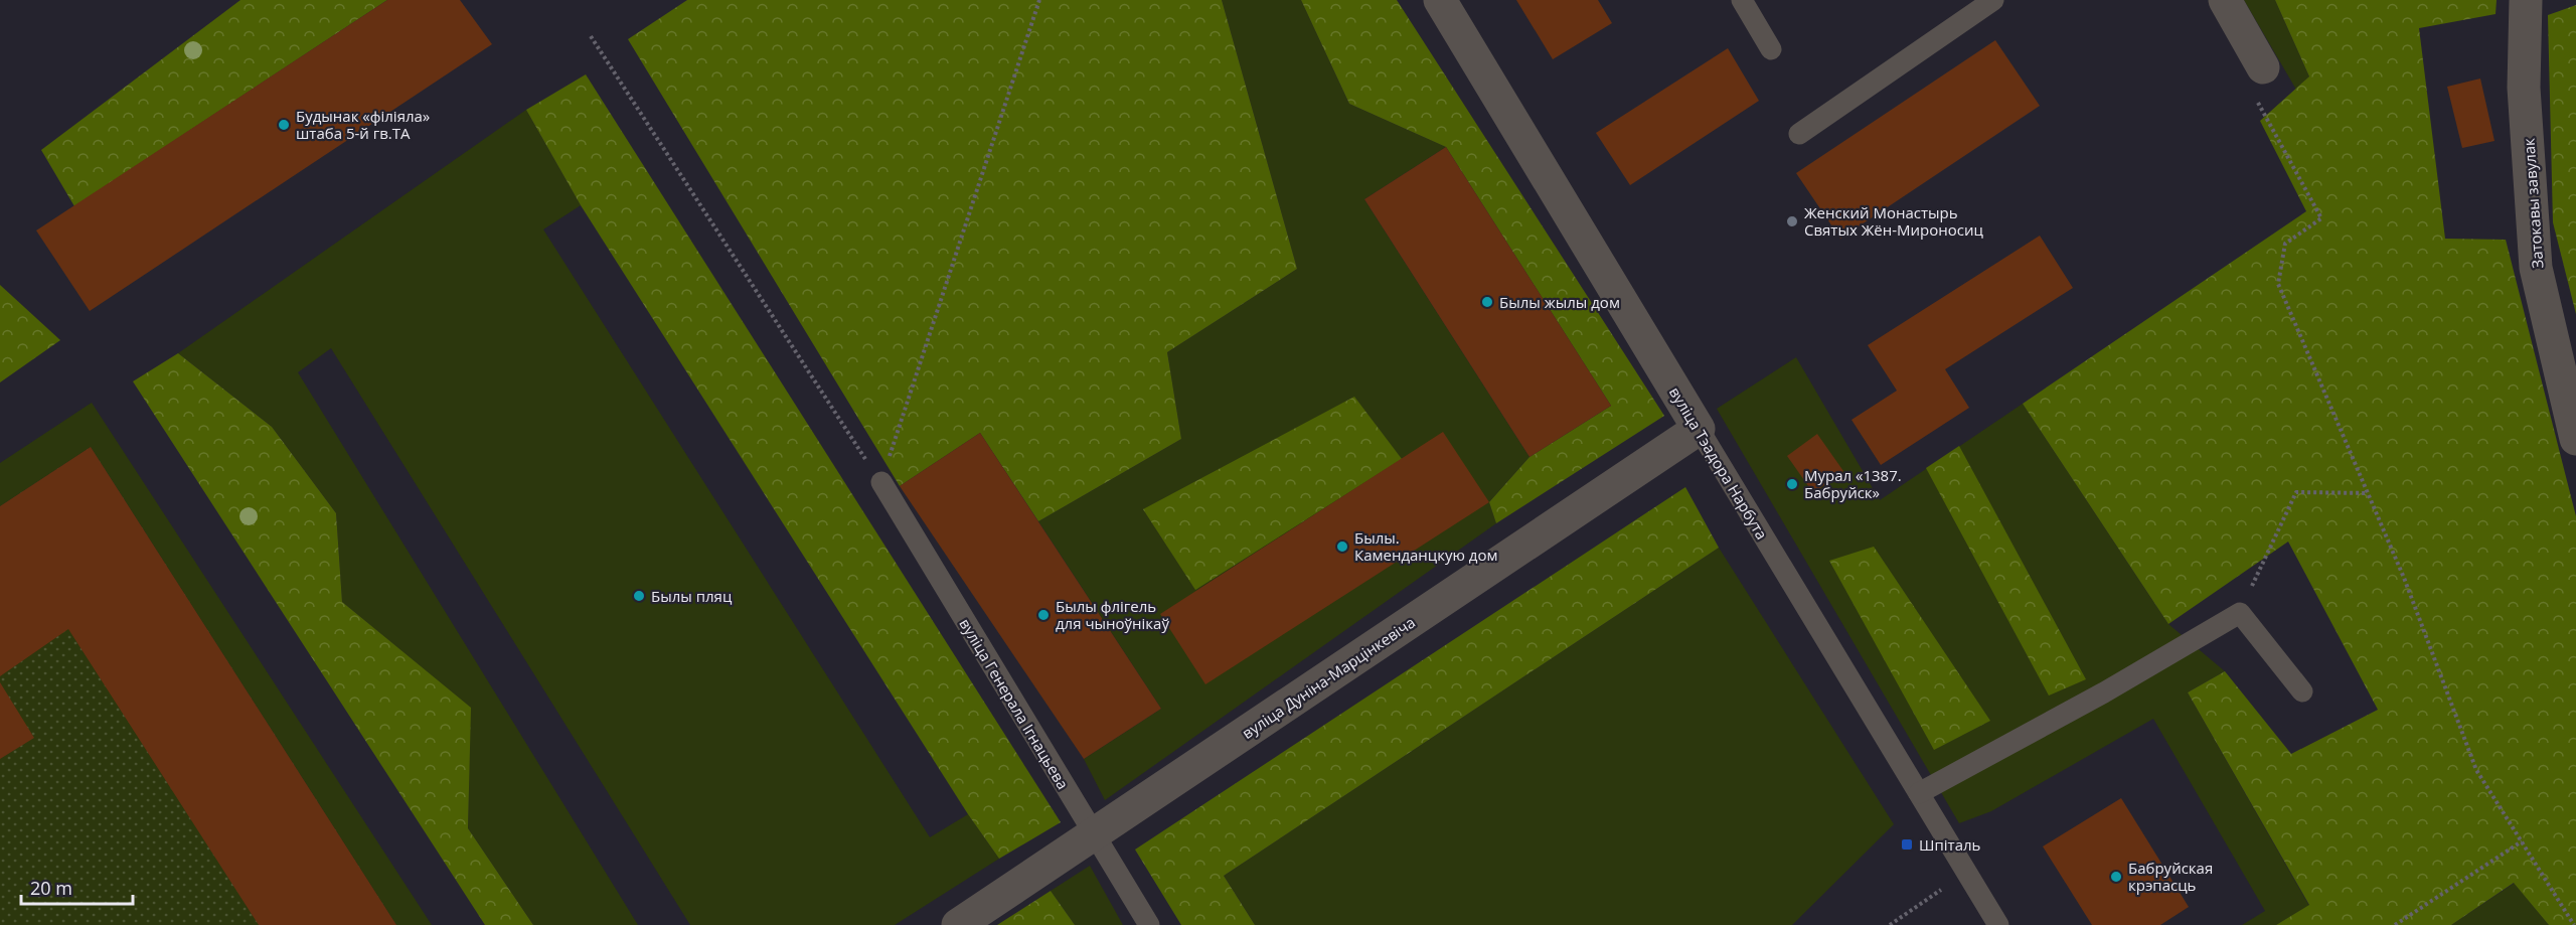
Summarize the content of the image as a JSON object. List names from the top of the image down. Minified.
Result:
{"streets":{"street":["Затокавы завулак","вуліца Тэадора Нарбута","вуліца Дуніна-Марцінкевіча"],"lane":["вуліца Генерала Ігнацьева"]},"crossings":[["вуліца Тэадора Нарбута","вуліца Дуніна-Марцінкевіча"],["вуліца Дуніна-Марцінкевіча","вуліца Генерала Ігнацьева"]],"places":{"other":["Будынак «філіяла» штаба 5-й гв.ТА","Женский Монастырь Святых Жён-Мироносиц","Былы жылы дом","Мурал «1387. Бабруйск»","Былы. Каменданцкую дом","Былы пляц","Былы флігель для чыноўнікаў","Бабруйская крэпасць"],"transit":["Шпіталь"]},"scale_bar":"20 m"}
